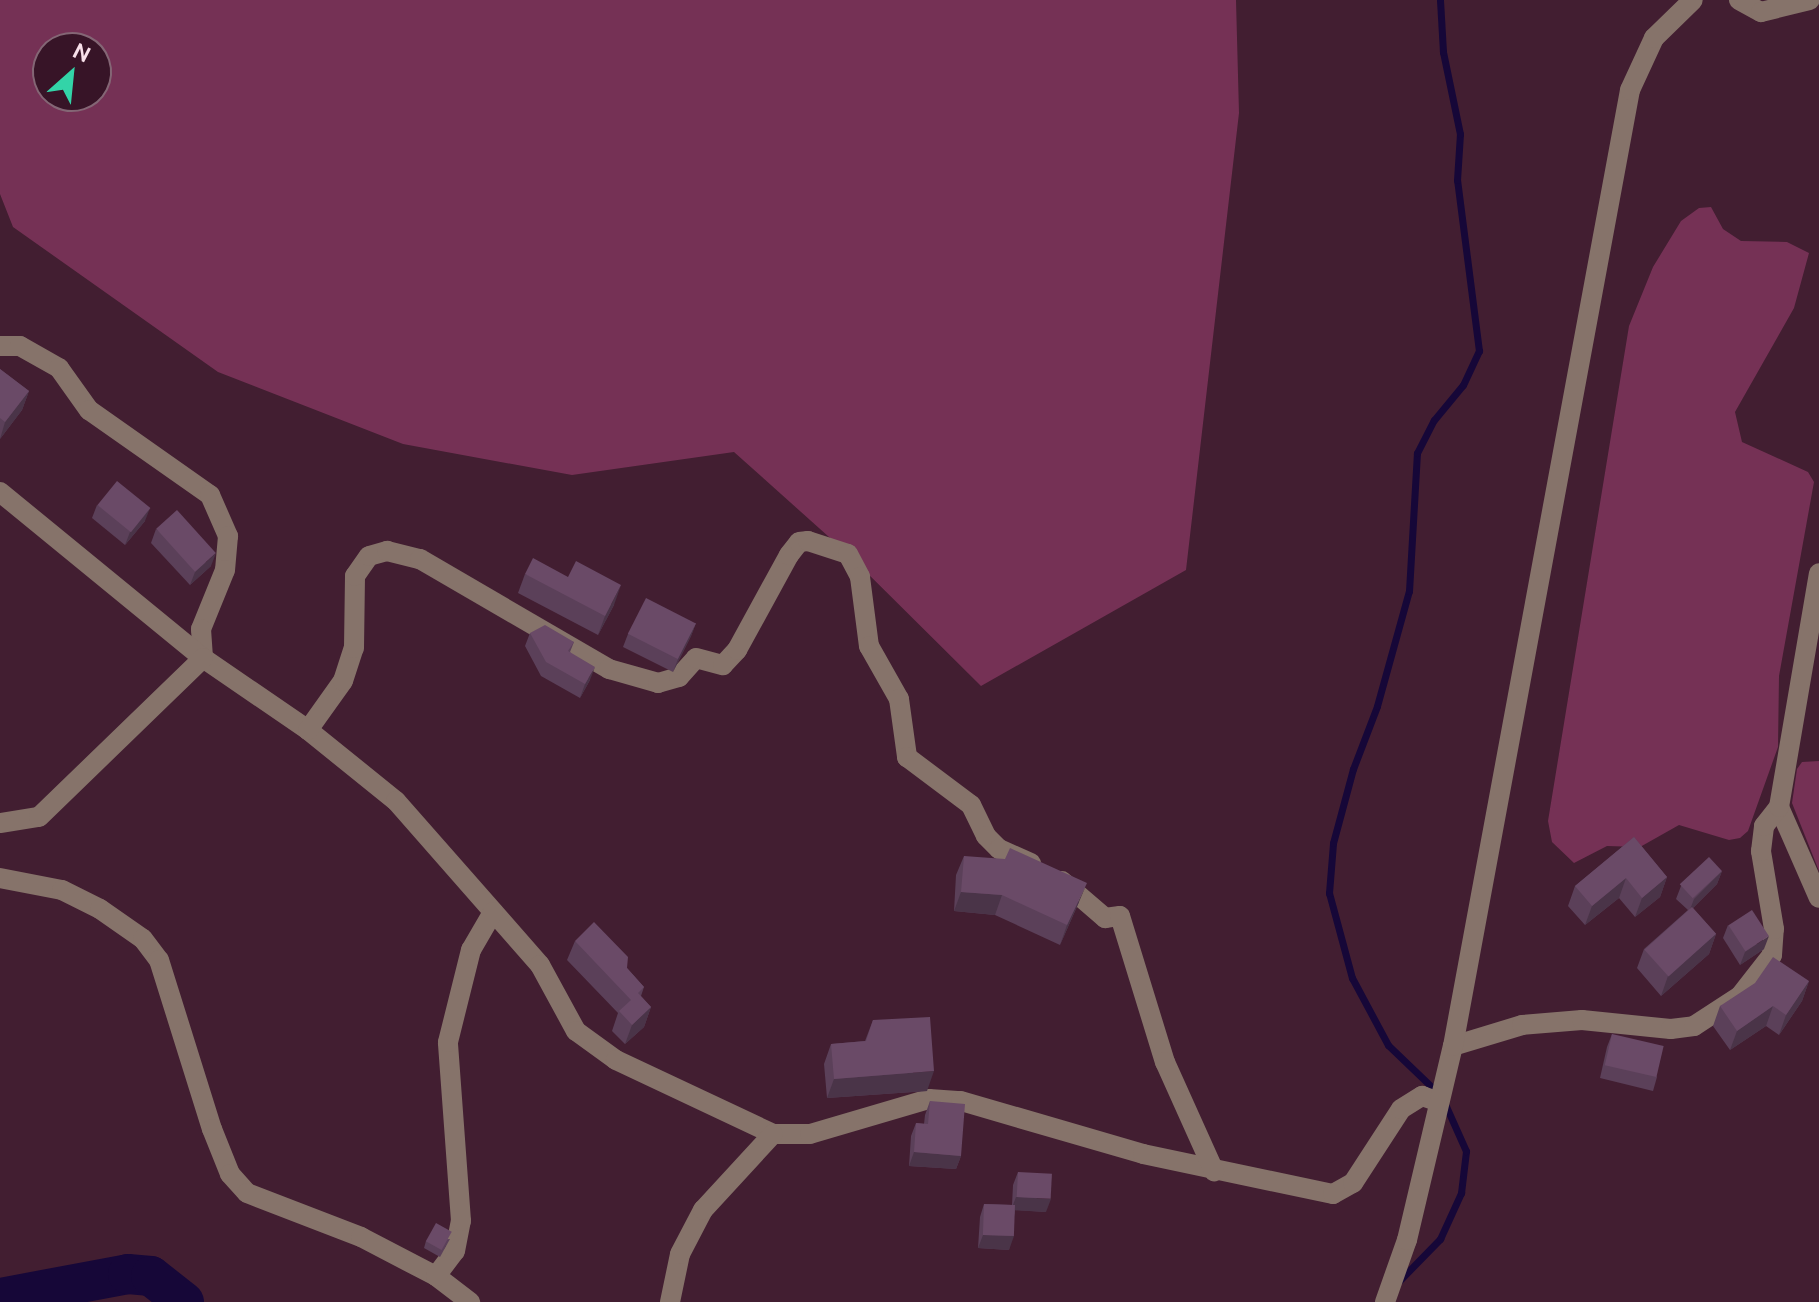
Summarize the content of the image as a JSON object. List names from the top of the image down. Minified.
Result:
{"north":"top right"}
